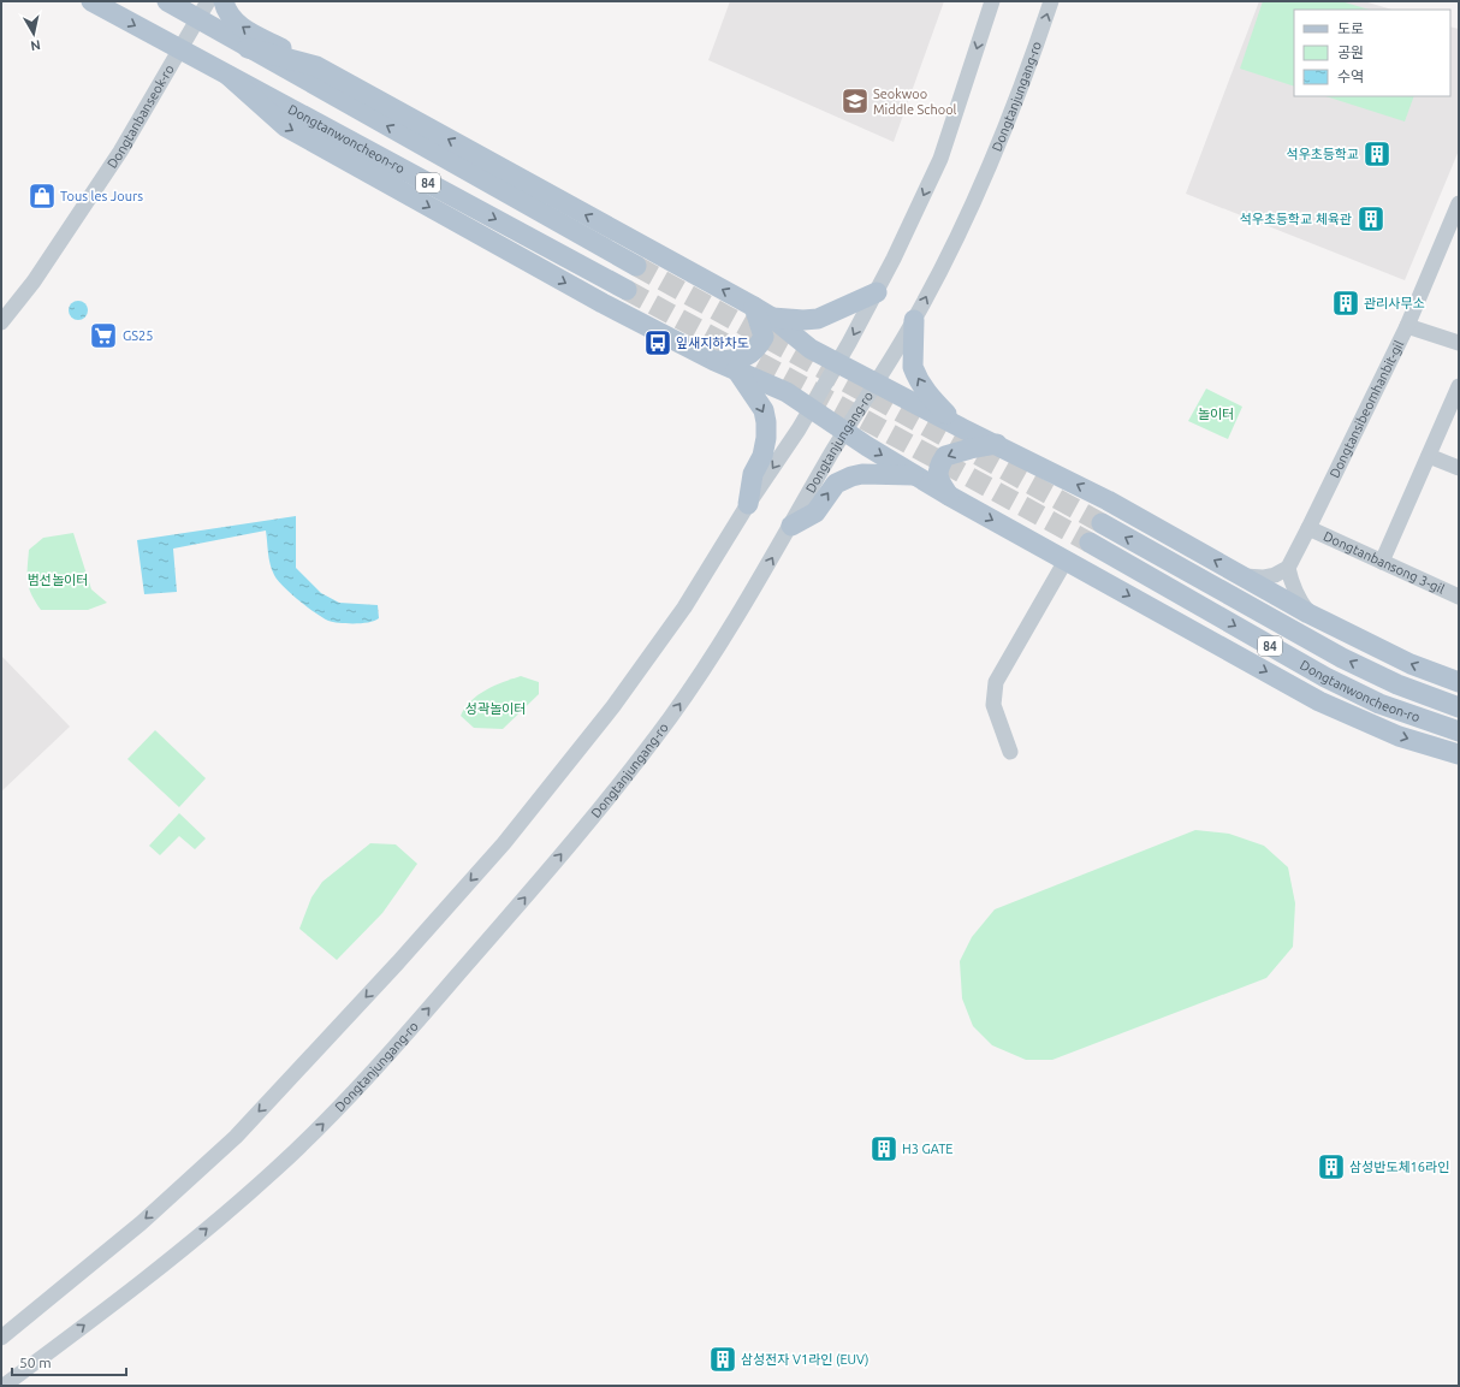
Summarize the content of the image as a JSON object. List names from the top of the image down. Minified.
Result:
{"streets":{"main road":["Dongtanwoncheon-ro","84"],"street":["Dongtanjungang-ro","Dongtanbanseok-ro","Dongtansibeomhanbit-gil","Dongtanbansong 3-gil"]},"crossings":[["Dongtanbanseok-ro","Dongtanwoncheon-ro"],["Dongtanbanseok-ro","84"],["Dongtansibeomhanbit-gil","Dongtanbansong 3-gil"]],"parks":["놀이터","범선놀이터","성곽놀이터"],"places":{"school or university":["Seokwoo Middle School"],"building":["석우초등학교","석우초등학교 체육관","관리사무소","H3 GATE","삼성반도체16라인","삼성전자 V1라인 (EUV)"],"shop":["Tous les Jours"],"supermarket":["GS25"],"bus stop":["잎새지하차도"]},"legend":["도로","공원","수역"],"scale_bar":"50 m","north":"bottom"}
